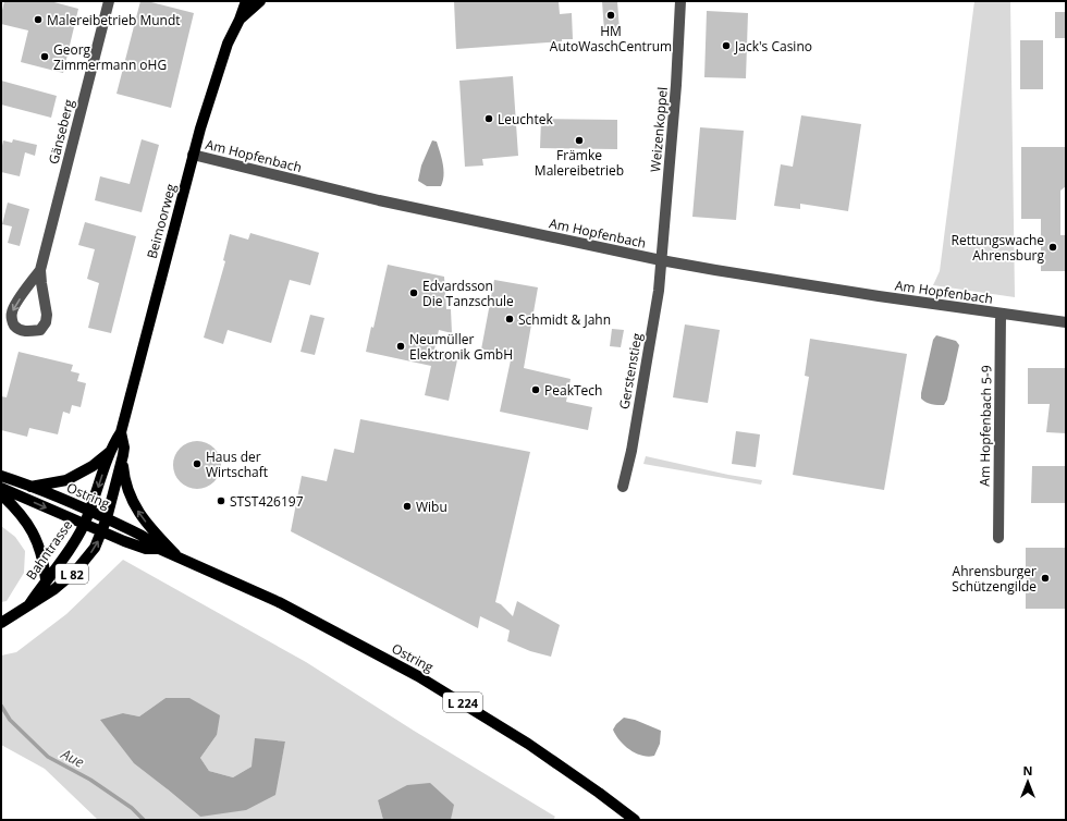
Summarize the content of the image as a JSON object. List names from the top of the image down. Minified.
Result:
{"streets":{"main road":["Beimoorweg","Ostring","Bahntrasse","L 82","L 224"],"street":["Weizenkoppel","Gänseberg","Am Hopfenbach","Gerstenstieg","Am Hopfenbach 5-9"]},"crossings":[["Weizenkoppel","Am Hopfenbach"],["Weizenkoppel","Gerstenstieg"],["Am Hopfenbach","Beimoorweg"],["Am Hopfenbach","Gerstenstieg"],["Am Hopfenbach","Am Hopfenbach 5-9"],["Beimoorweg","Ostring"],["Beimoorweg","Bahntrasse"],["Ostring","Bahntrasse"],["Bahntrasse","L 82"]],"water":["Aue"],"places":["HM AutoWaschCentrum","Malereibetrieb Mundt","Jack's Casino","Georg Zimmermann oHG","Leuchtek","Främke Malereibetrieb","Rettungswache Ahrensburg","Edvardsson Die Tanzschule","Schmidt & Jahn","Neumüller Elektronik GmbH","PeakTech","Haus der Wirtschaft","STST426197","Wibu","Ahrensburger Schützengilde"],"north":"top"}
